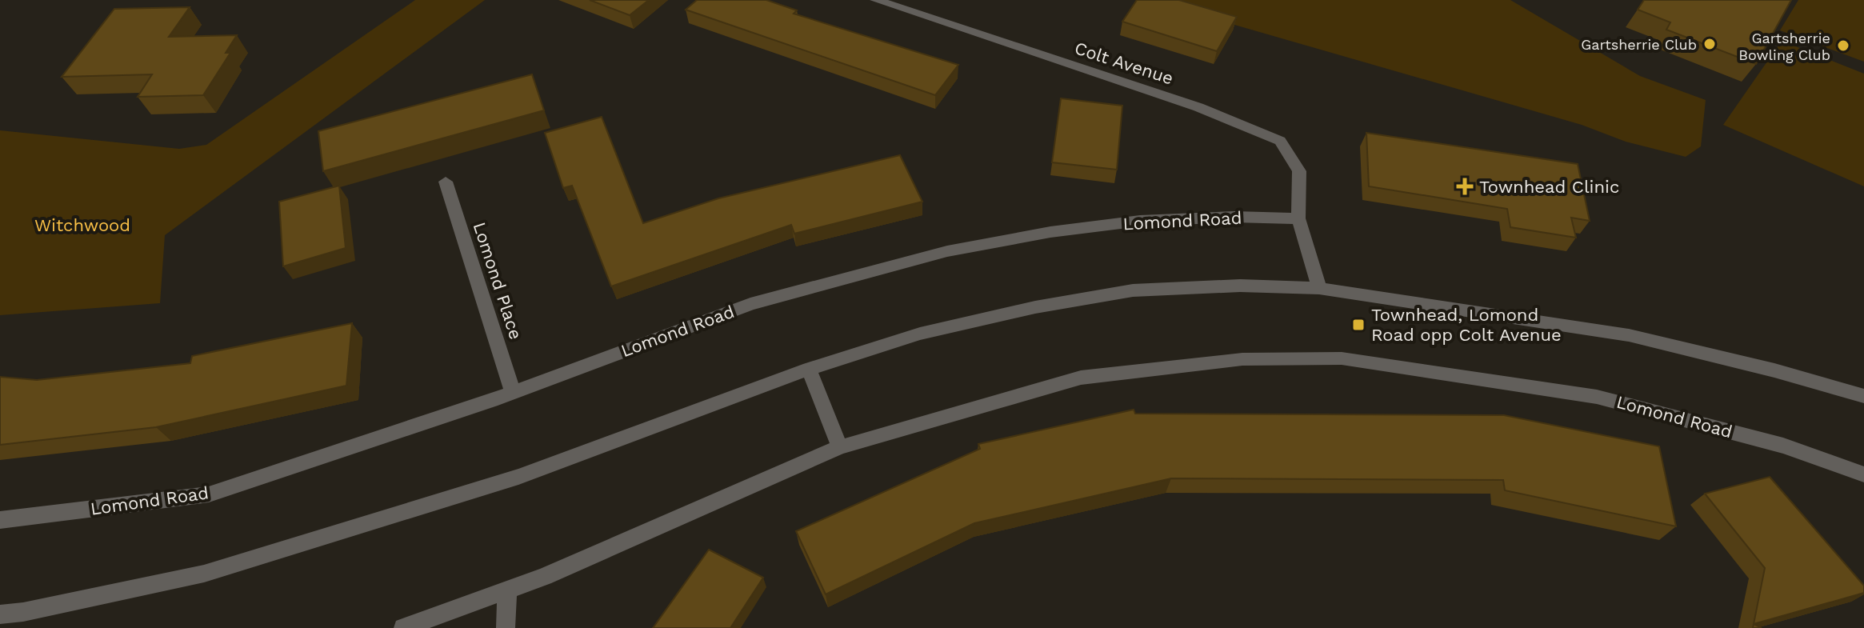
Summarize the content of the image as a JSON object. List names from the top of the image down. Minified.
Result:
{"streets":{"street":["Colt Avenue","Lomond Road","Lomond Place"]},"crossings":[["Colt Avenue","Lomond Road"],["Lomond Road","Lomond Place"]],"parks":["Witchwood"],"places":{"other":["Gartsherrie Club","Gartsherrie Bowling Club"],"health":["Townhead Clinic"],"transit":["Townhead, Lomond Road opp Colt Avenue"]}}
